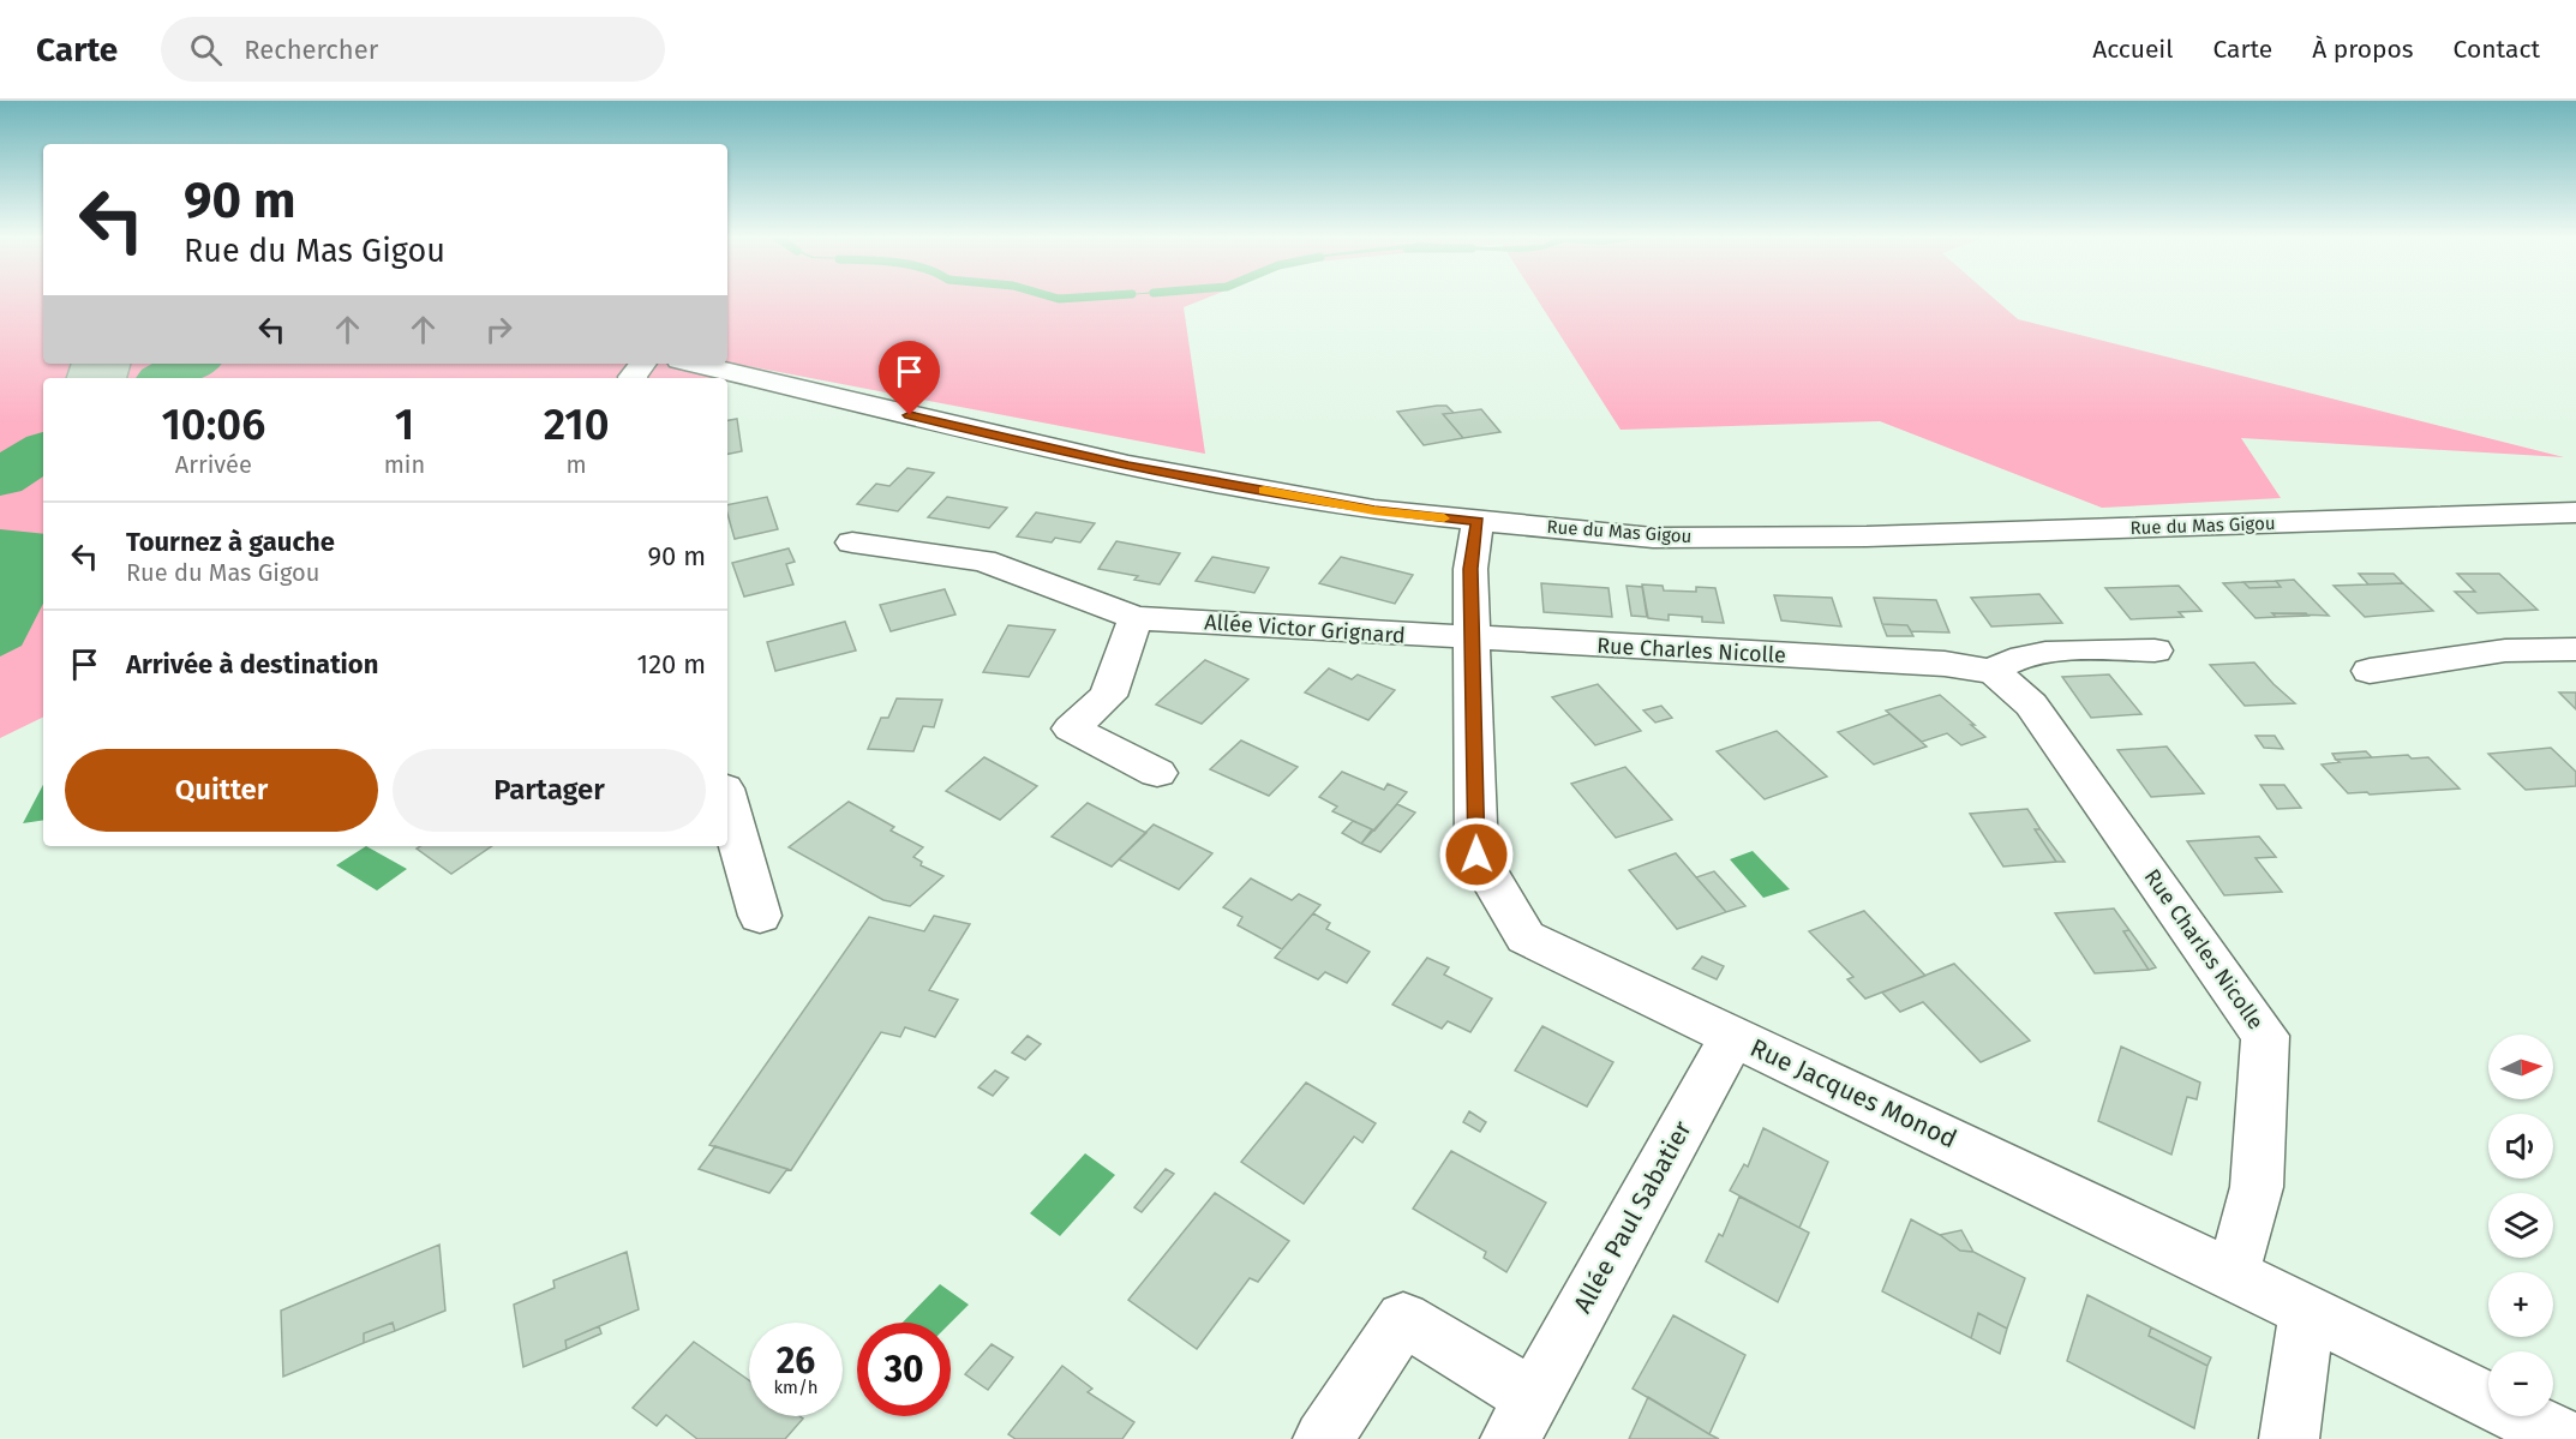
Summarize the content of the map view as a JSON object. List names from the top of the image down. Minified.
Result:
{"streets":{"street":["Rue du Mas Gigou","Allée Victor Grignard","Rue Charles Nicolle","Rue Jacques Monod","Allée Paul Sabatier"]},"crossings":[["Rue du Mas Gigou","Rue Jacques Monod"],["Allée Victor Grignard","Rue Charles Nicolle"],["Allée Victor Grignard","Rue Jacques Monod"],["Rue Charles Nicolle","Rue Jacques Monod"],["Rue Jacques Monod","Allée Paul Sabatier"]],"north":"right","page":{"header":"Carte","search":"Rechercher","nav":["Accueil","Carte","À propos","Contact"],"turn":["90 m","Rue du Mas Gigou"],"eta":["10:06","Arrivée","1","min","210","m"],"list":[{"name":"Tournez à gauche","note":"Rue du Mas Gigou","value":"90 m"},{"name":"Arrivée à destination","value":"120 m"}],"buttons":["Quitter","Partager"],"map_buttons":["+","−"],"speed":"26 km/h","limit":"30"}}
